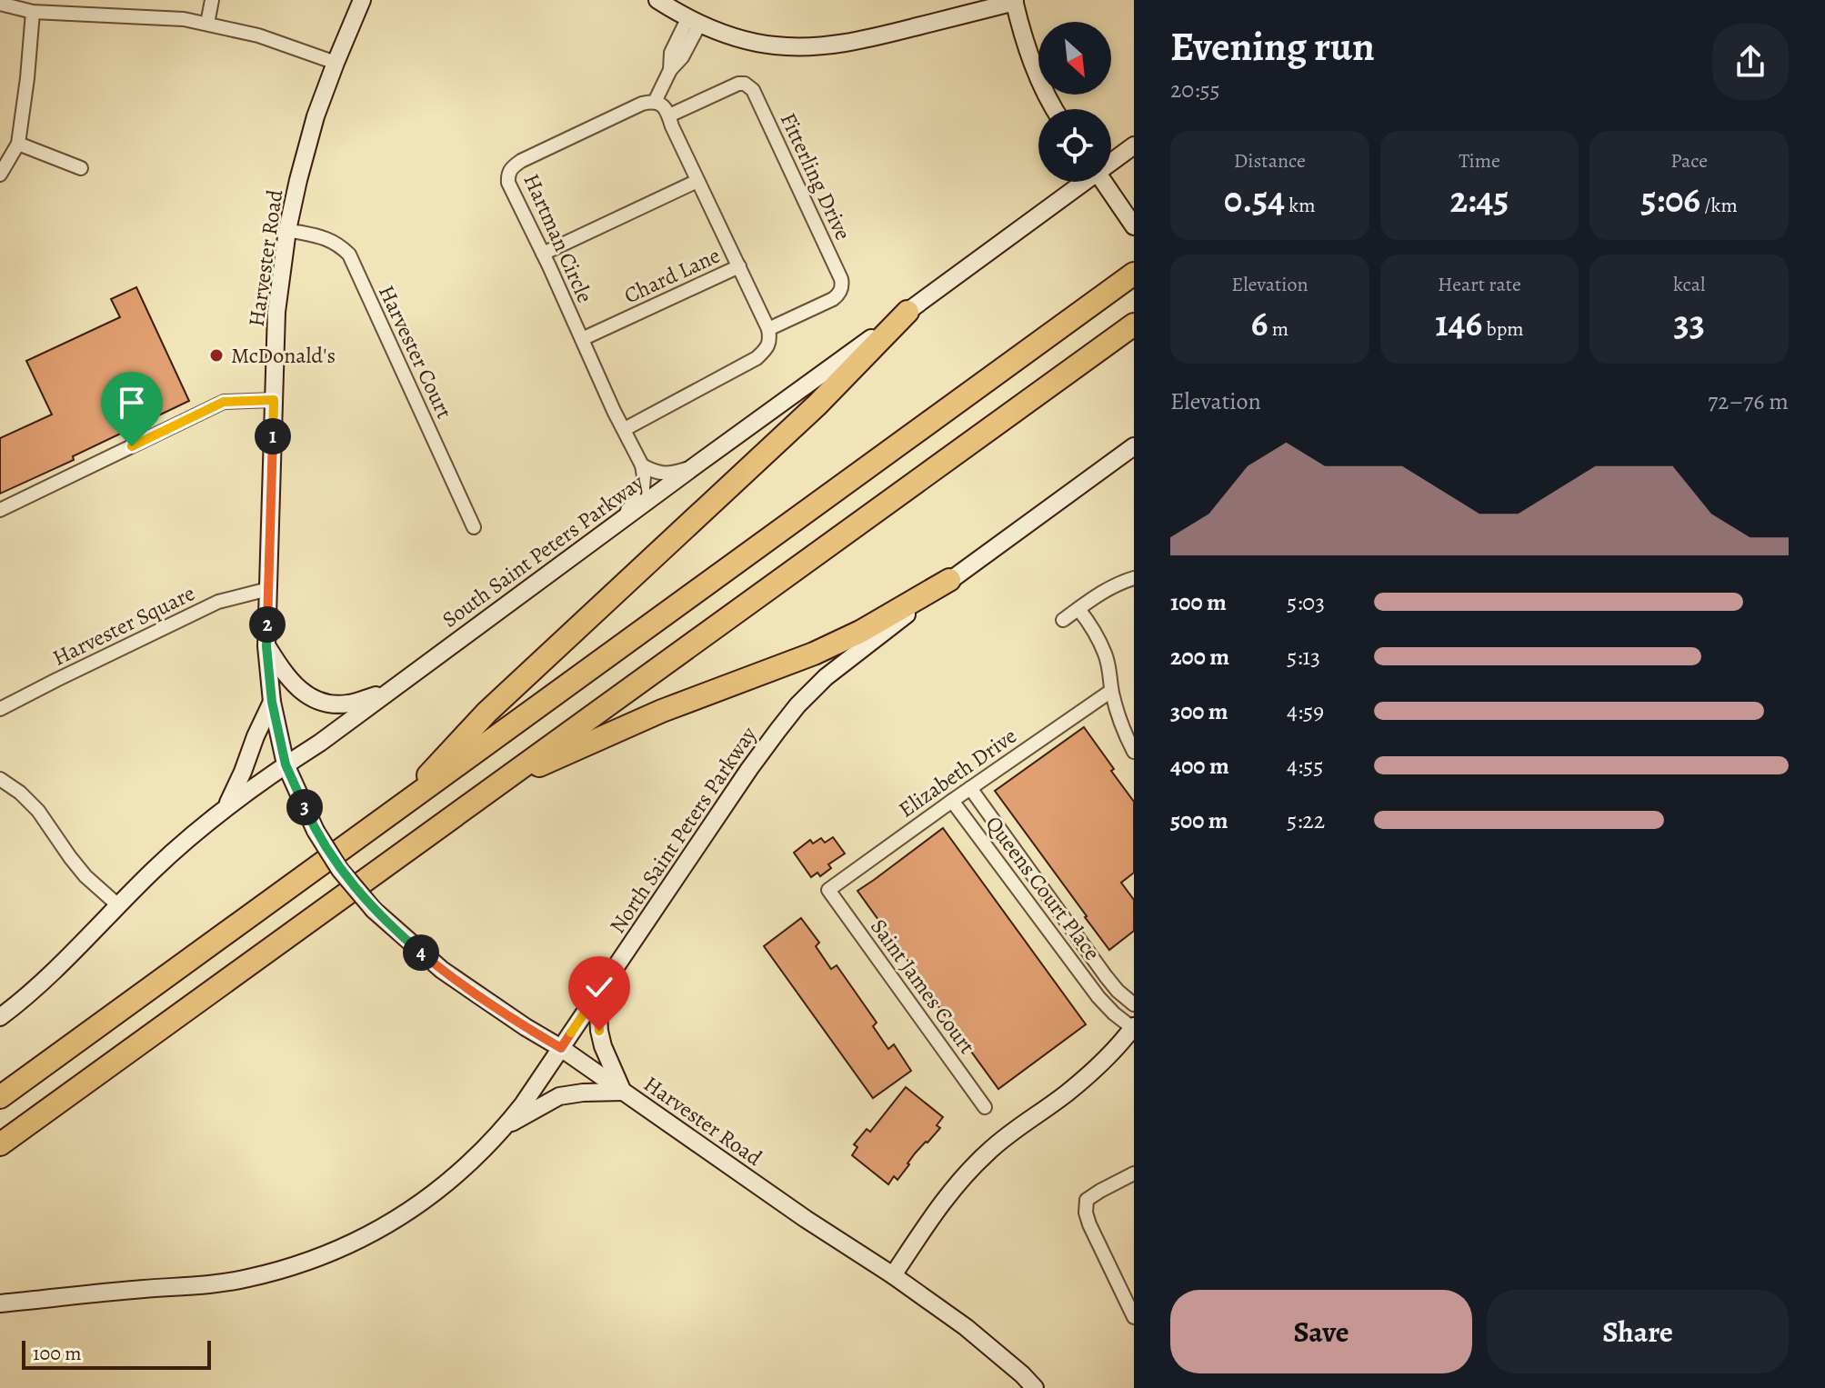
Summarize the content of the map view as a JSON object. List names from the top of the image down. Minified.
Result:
{"streets":{"main road":["Harvester Road","South Saint Peters Parkway","North Saint Peters Parkway"],"street":["Fitterling Drive","Hartman Circle","Chard Lane","Harvester Court","Harvester Square","Elizabeth Drive","Queens Court Place","Saint James Court"]},"crossings":[["Hartman Circle","Chard Lane"],["Harvester Road","Harvester Court"],["Harvester Road","South Saint Peters Parkway"],["Harvester Road","Harvester Square"],["Harvester Road","North Saint Peters Parkway"],["Elizabeth Drive","Queens Court Place"],["Elizabeth Drive","Saint James Court"]],"places":["McDonald's"],"scale_bar":"100 m","north":"bottom right","page":{"heading":["Evening run","20:55"],"stats":[["Distance","0.54 km"],["Time","2:45"],["Pace","5:06 /km"],["Elevation","6 m"],["Heart rate","146 bpm"],["kcal","33"]],"chart":["Elevation","72–76 m"],"pins":["1","2","3","4"],"list":[{"name":"100 m","note":"5:03"},{"name":"200 m","note":"5:13"},{"name":"300 m","note":"4:59"},{"name":"400 m","note":"4:55"},{"name":"500 m","note":"5:22"}],"buttons":["Save","Share"],"scale":"100 m"}}
